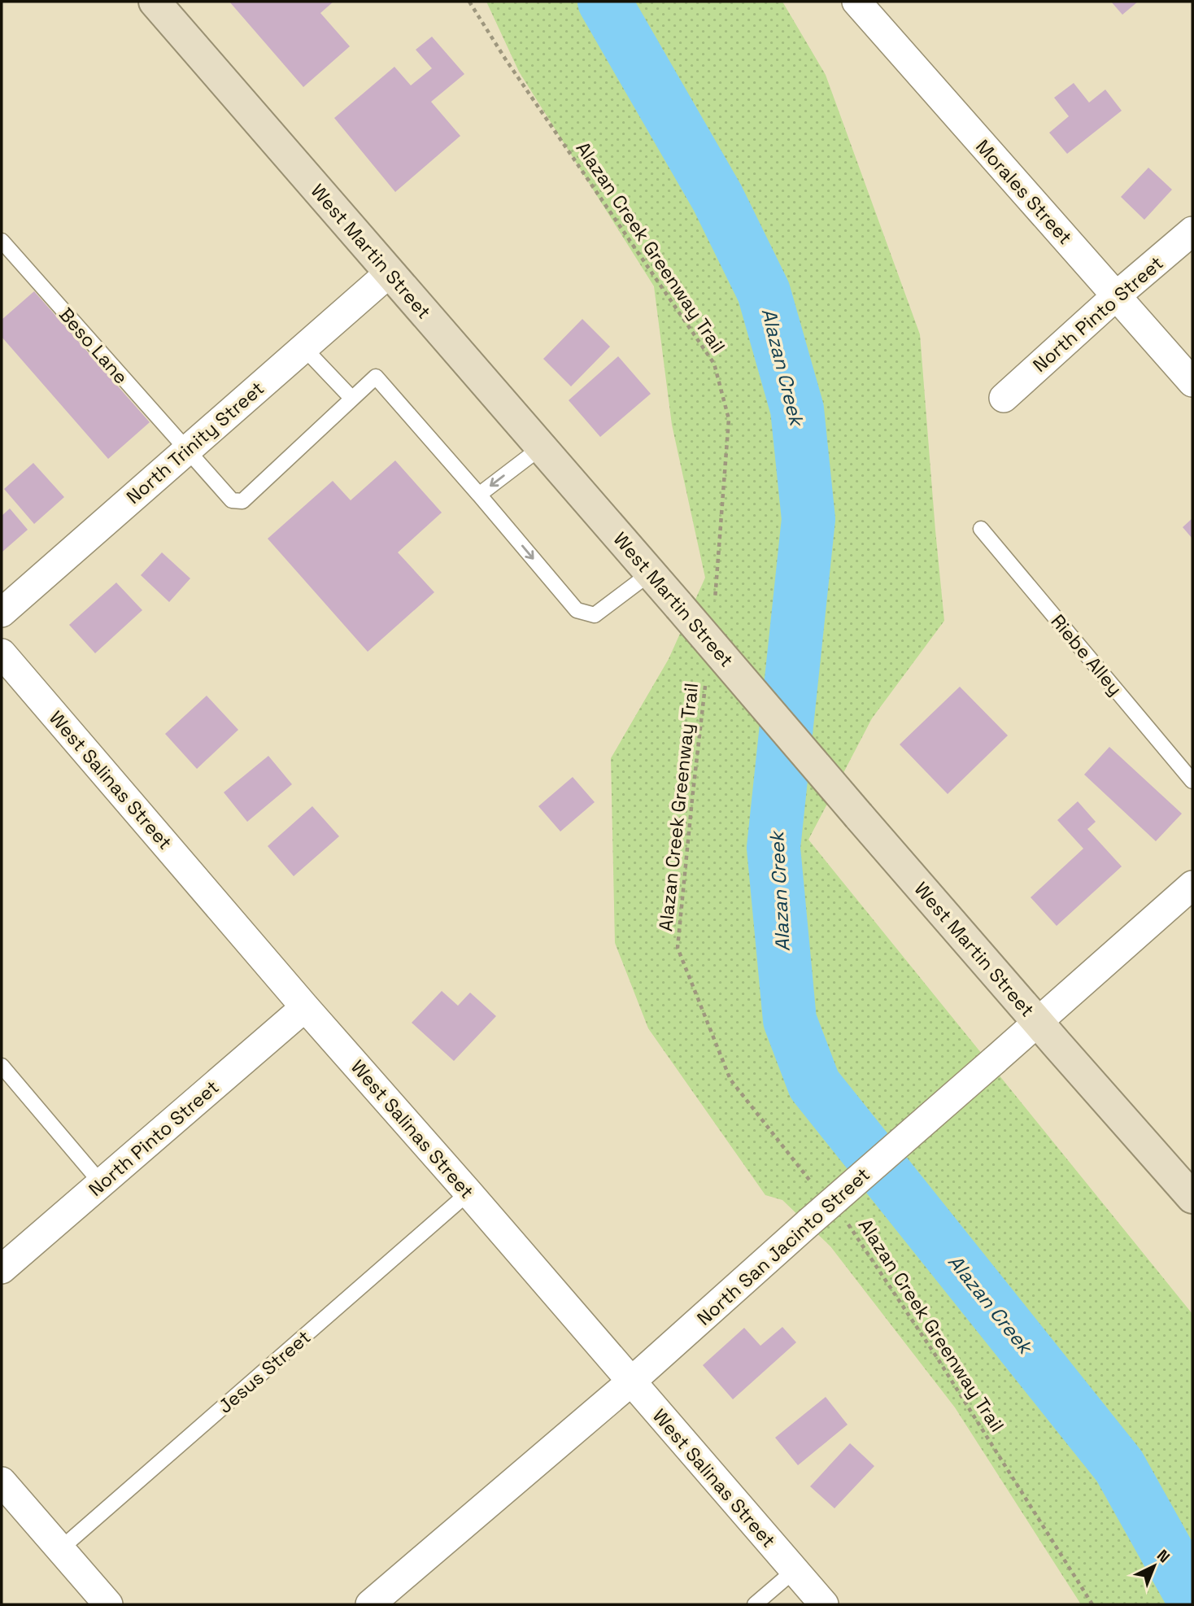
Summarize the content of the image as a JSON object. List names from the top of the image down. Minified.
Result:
{"streets":{"main road":["West Martin Street"],"street":["Morales Street","North Pinto Street","North Trinity Street","West Salinas Street","North San Jacinto Street"],"lane":["Beso Lane","Riebe Alley","Jesus Street"],"path":["Alazan Creek Greenway Trail"]},"crossings":[["Morales Street","North Pinto Street"],["West Martin Street","North Trinity Street"],["West Martin Street","North San Jacinto Street"],["North Pinto Street","West Salinas Street"],["Beso Lane","North Trinity Street"],["West Salinas Street","North San Jacinto Street"],["West Salinas Street","Jesus Street"]],"water":["Alazan Creek"],"north":"top right"}
